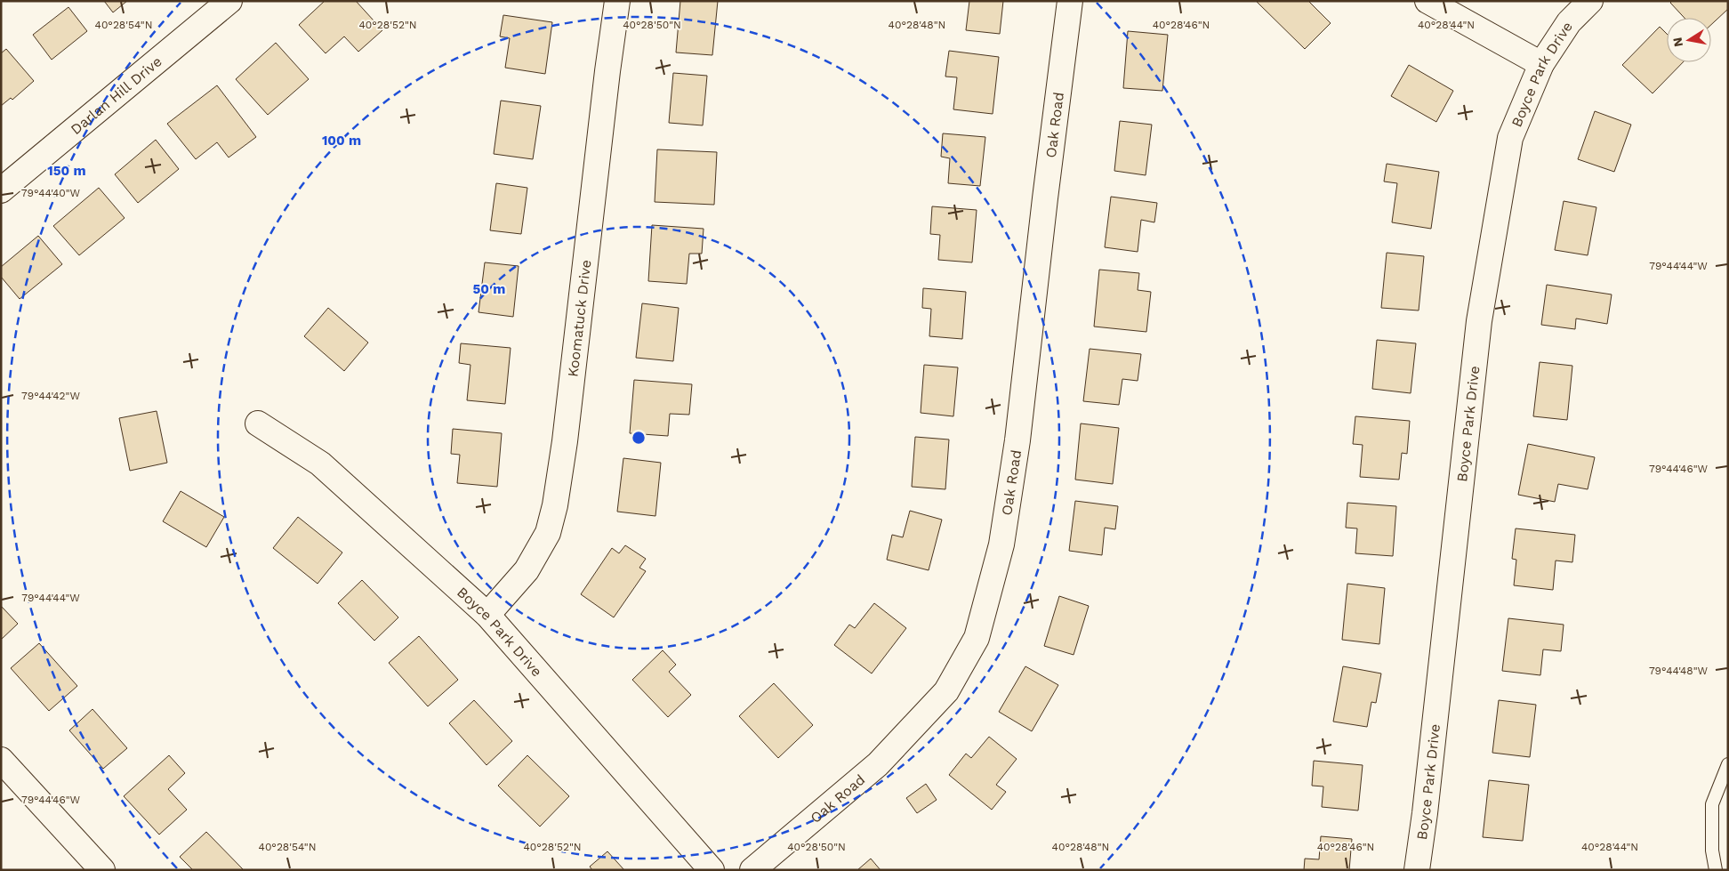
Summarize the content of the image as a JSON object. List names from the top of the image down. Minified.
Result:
{"streets":{"street":["Boyce Park Drive","Darlan Hill Drive","Oak Road","Koomatuck Drive"]},"crossings":[["Boyce Park Drive","Koomatuck Drive"]],"north":"left","coordinates":["40°28'54\"N","40°28'50\"N","40°28'48\"N","40°28'46\"N","40°28'44\"N","40°28'52\"N","79°44'40\"W","79°44'44\"W","79°44'42\"W","79°44'46\"W","79°44'48\"W"],"rings":["100 m","150 m","50 m"]}
